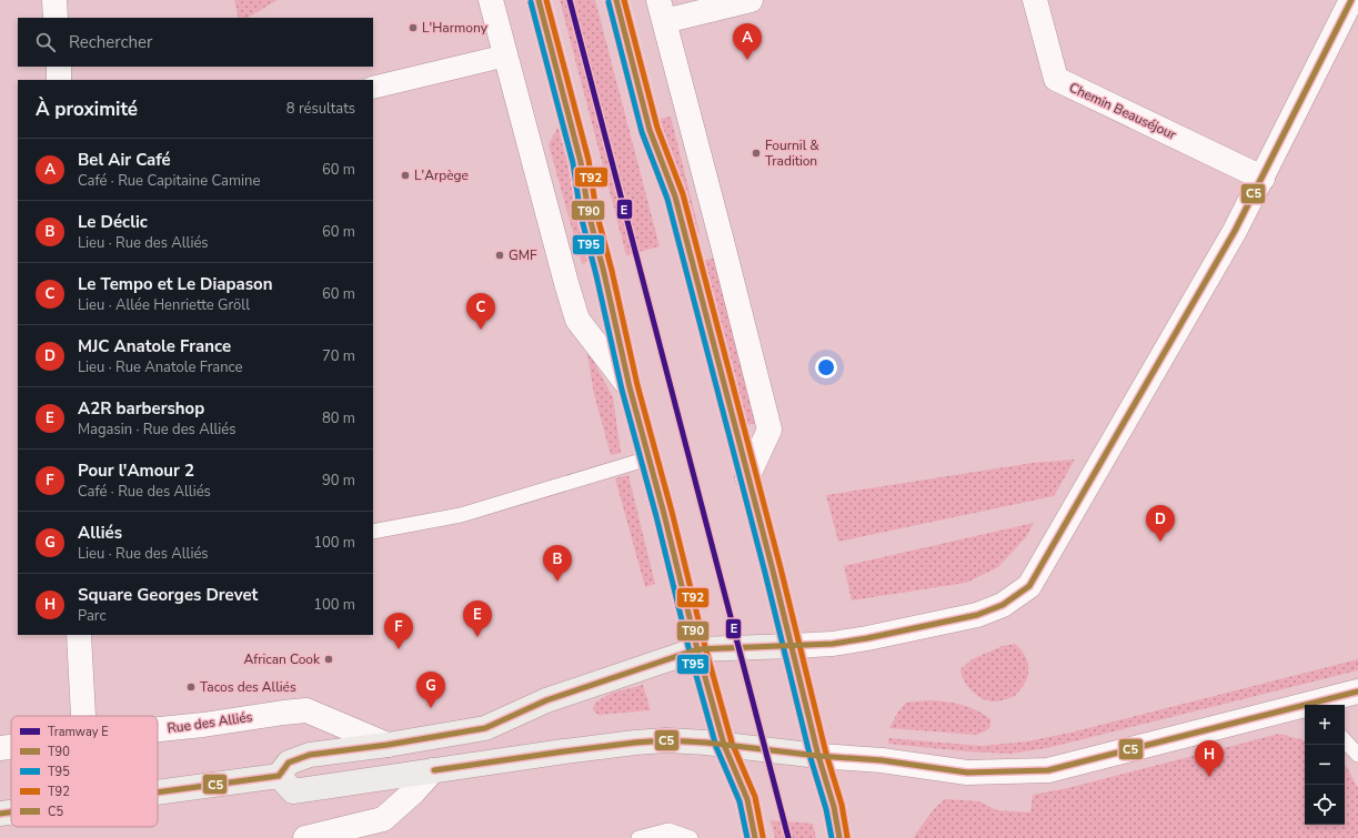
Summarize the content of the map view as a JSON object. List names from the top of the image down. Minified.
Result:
{"streets":{"street":["Chemin Beauséjour","Rue des Alliés"]},"places":["L'Harmony","Fournil & Tradition","L'Arpège","GMF","African Cook","Tacos des Alliés"],"lines":["tram line E","transit line T90","transit line T92","transit line C5","transit line T95"],"legend":["Tramway E","T90","T95","T92","C5"],"page":{"search":"Rechercher","pins":["A","C","D","B","E","F","G","H"],"heading":["À proximité","8 résultats"],"list":[{"mark":"A","name":"Bel Air Café","note":"Café · Rue Capitaine Camine","value":"60 m"},{"mark":"B","name":"Le Déclic","note":"Lieu · Rue des Alliés","value":"60 m"},{"mark":"C","name":"Le Tempo et Le Diapason","note":"Lieu · Allée Henriette Gröll","value":"60 m"},{"mark":"D","name":"MJC Anatole France","note":"Lieu · Rue Anatole France","value":"70 m"},{"mark":"E","name":"A2R barbershop","note":"Magasin · Rue des Alliés","value":"80 m"},{"mark":"F","name":"Pour l'Amour 2","note":"Café · Rue des Alliés","value":"90 m"},{"mark":"G","name":"Alliés","note":"Lieu · Rue des Alliés","value":"100 m"},{"mark":"H","name":"Square Georges Drevet","note":"Parc","value":"100 m"}],"map_buttons":["+","−"]}}
